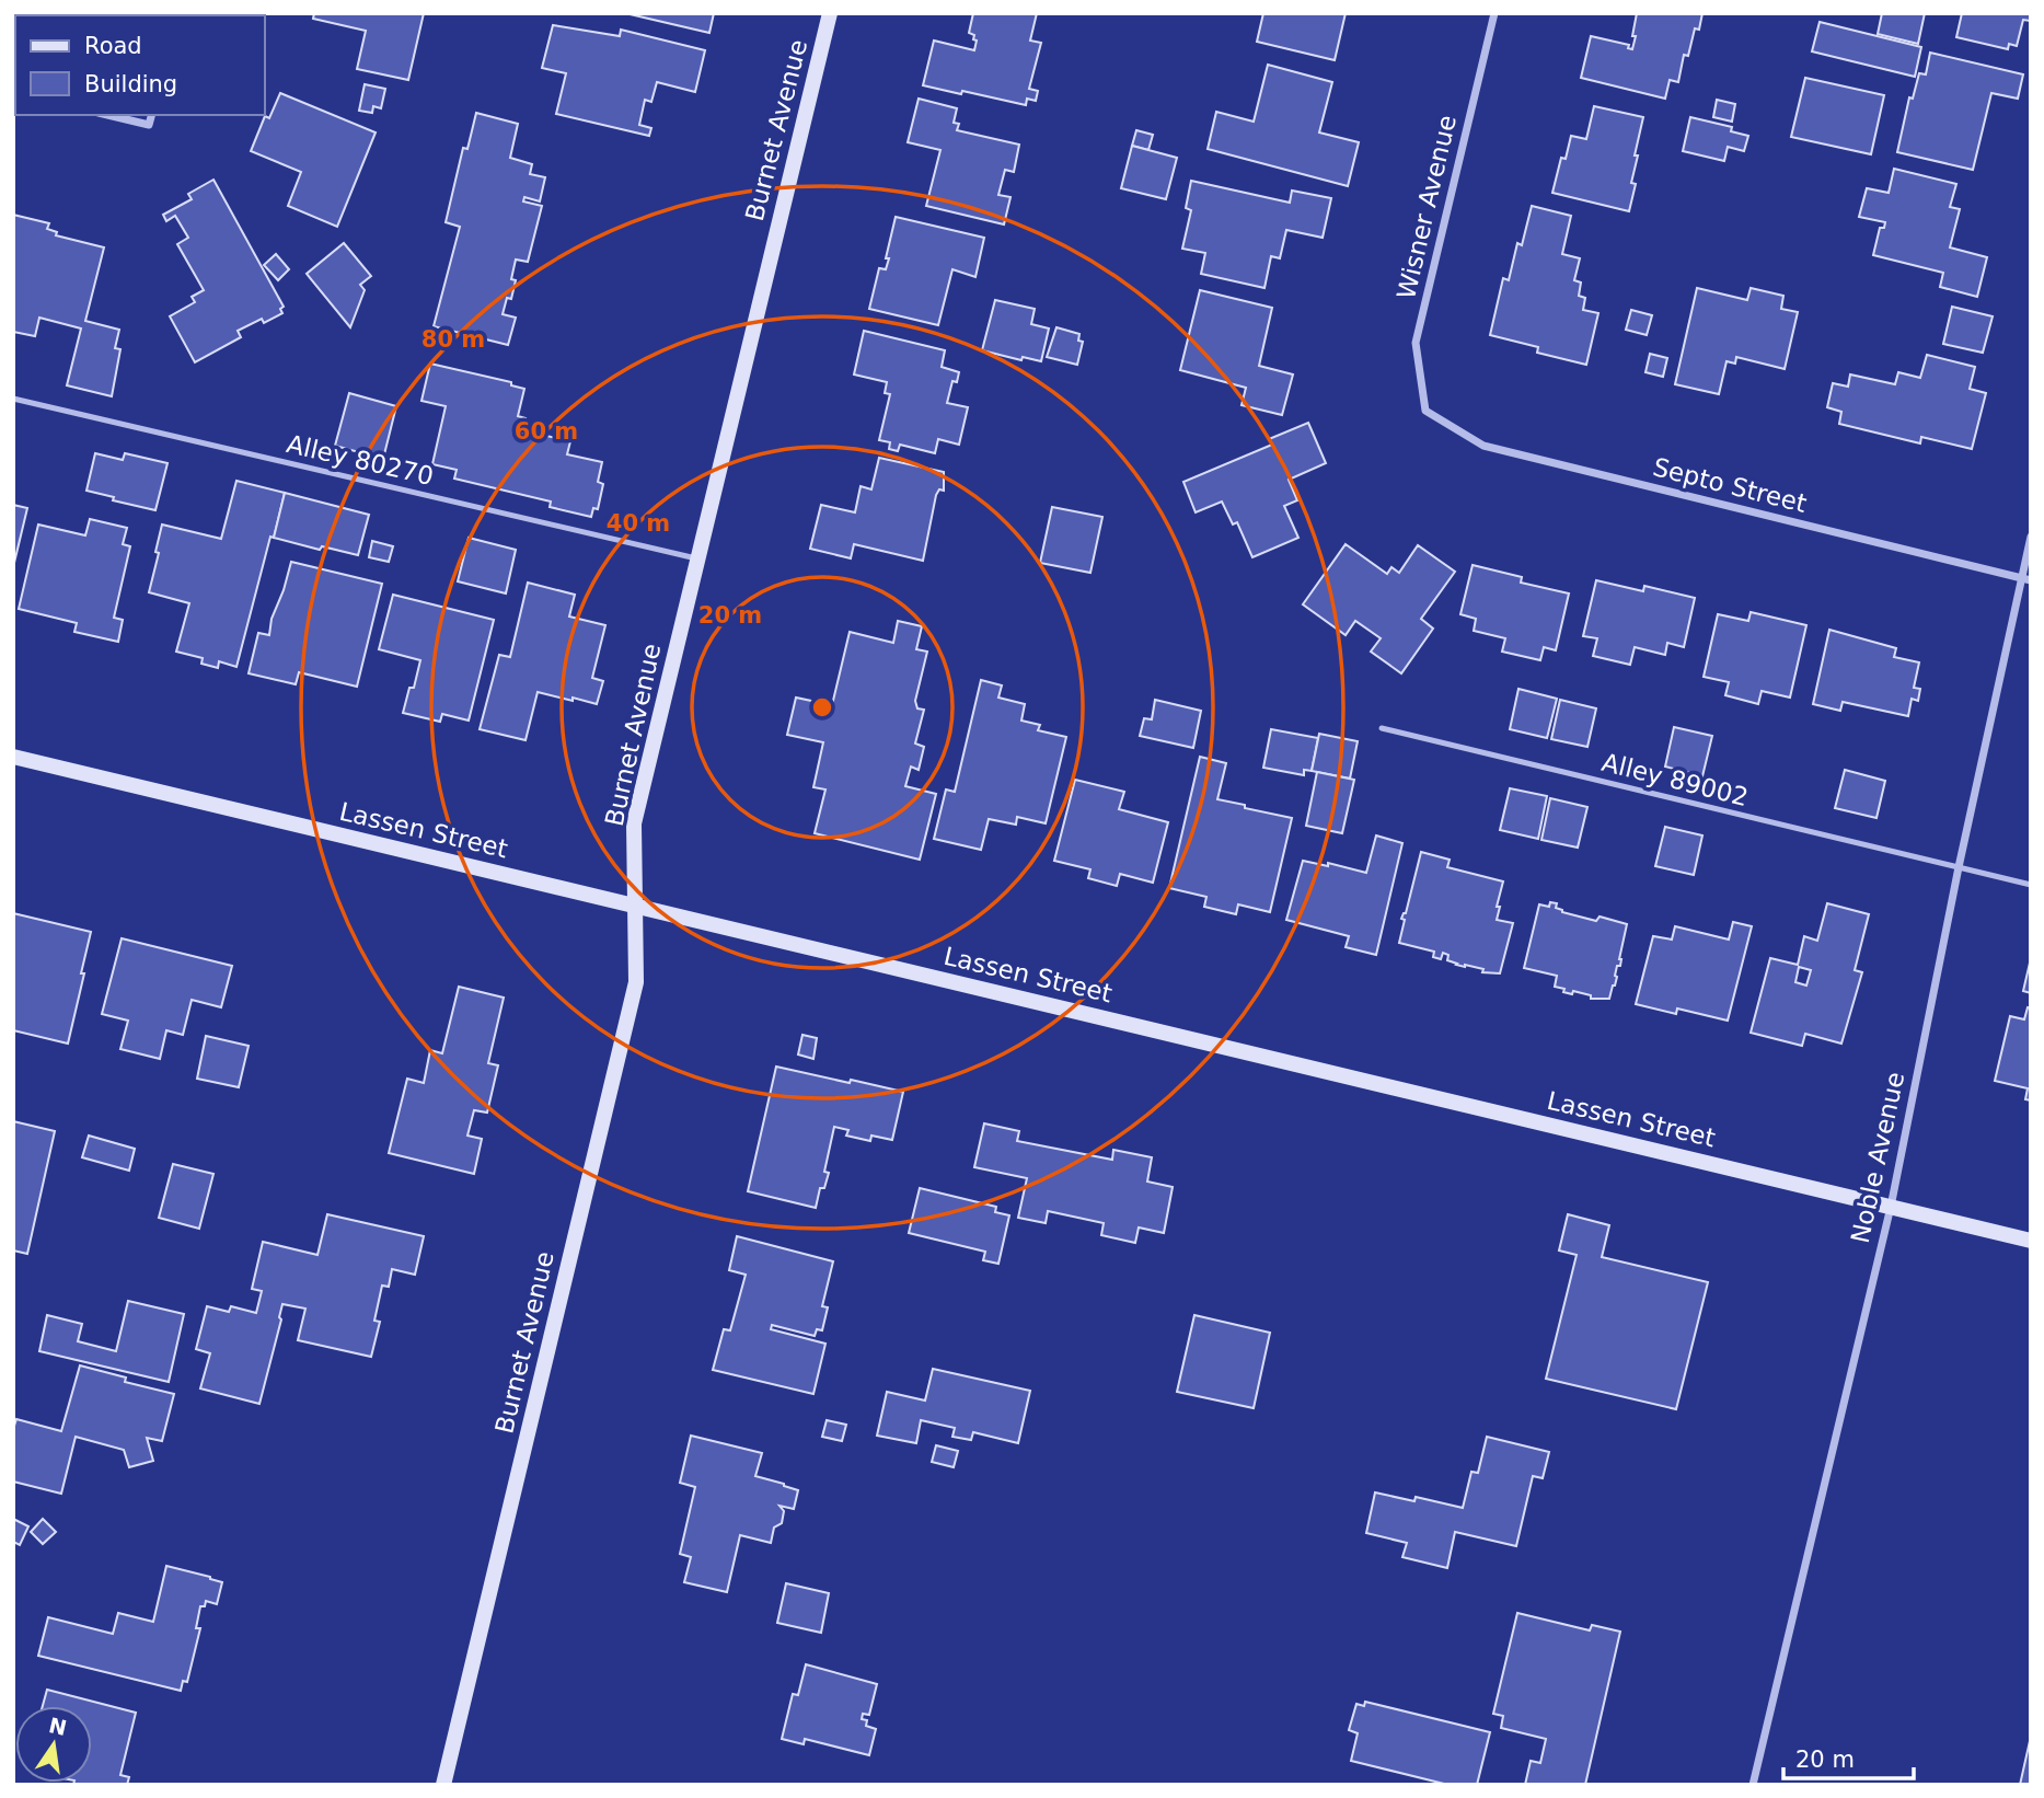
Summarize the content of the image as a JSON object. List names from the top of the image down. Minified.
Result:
{"streets":{"main road":["Burnet Avenue","Lassen Street"],"street":["Wisner Avenue","Septo Street","Noble Avenue"],"lane":["Alley 80270","Alley 89002"]},"crossings":[["Burnet Avenue","Alley 80270"],["Burnet Avenue","Lassen Street"],["Wisner Avenue","Septo Street"],["Septo Street","Noble Avenue"],["Alley 89002","Noble Avenue"],["Lassen Street","Noble Avenue"]],"legend":["Road","Building"],"scale_bar":"20 m","north":"top","rings":["80 m","60 m","40 m","20 m"]}
